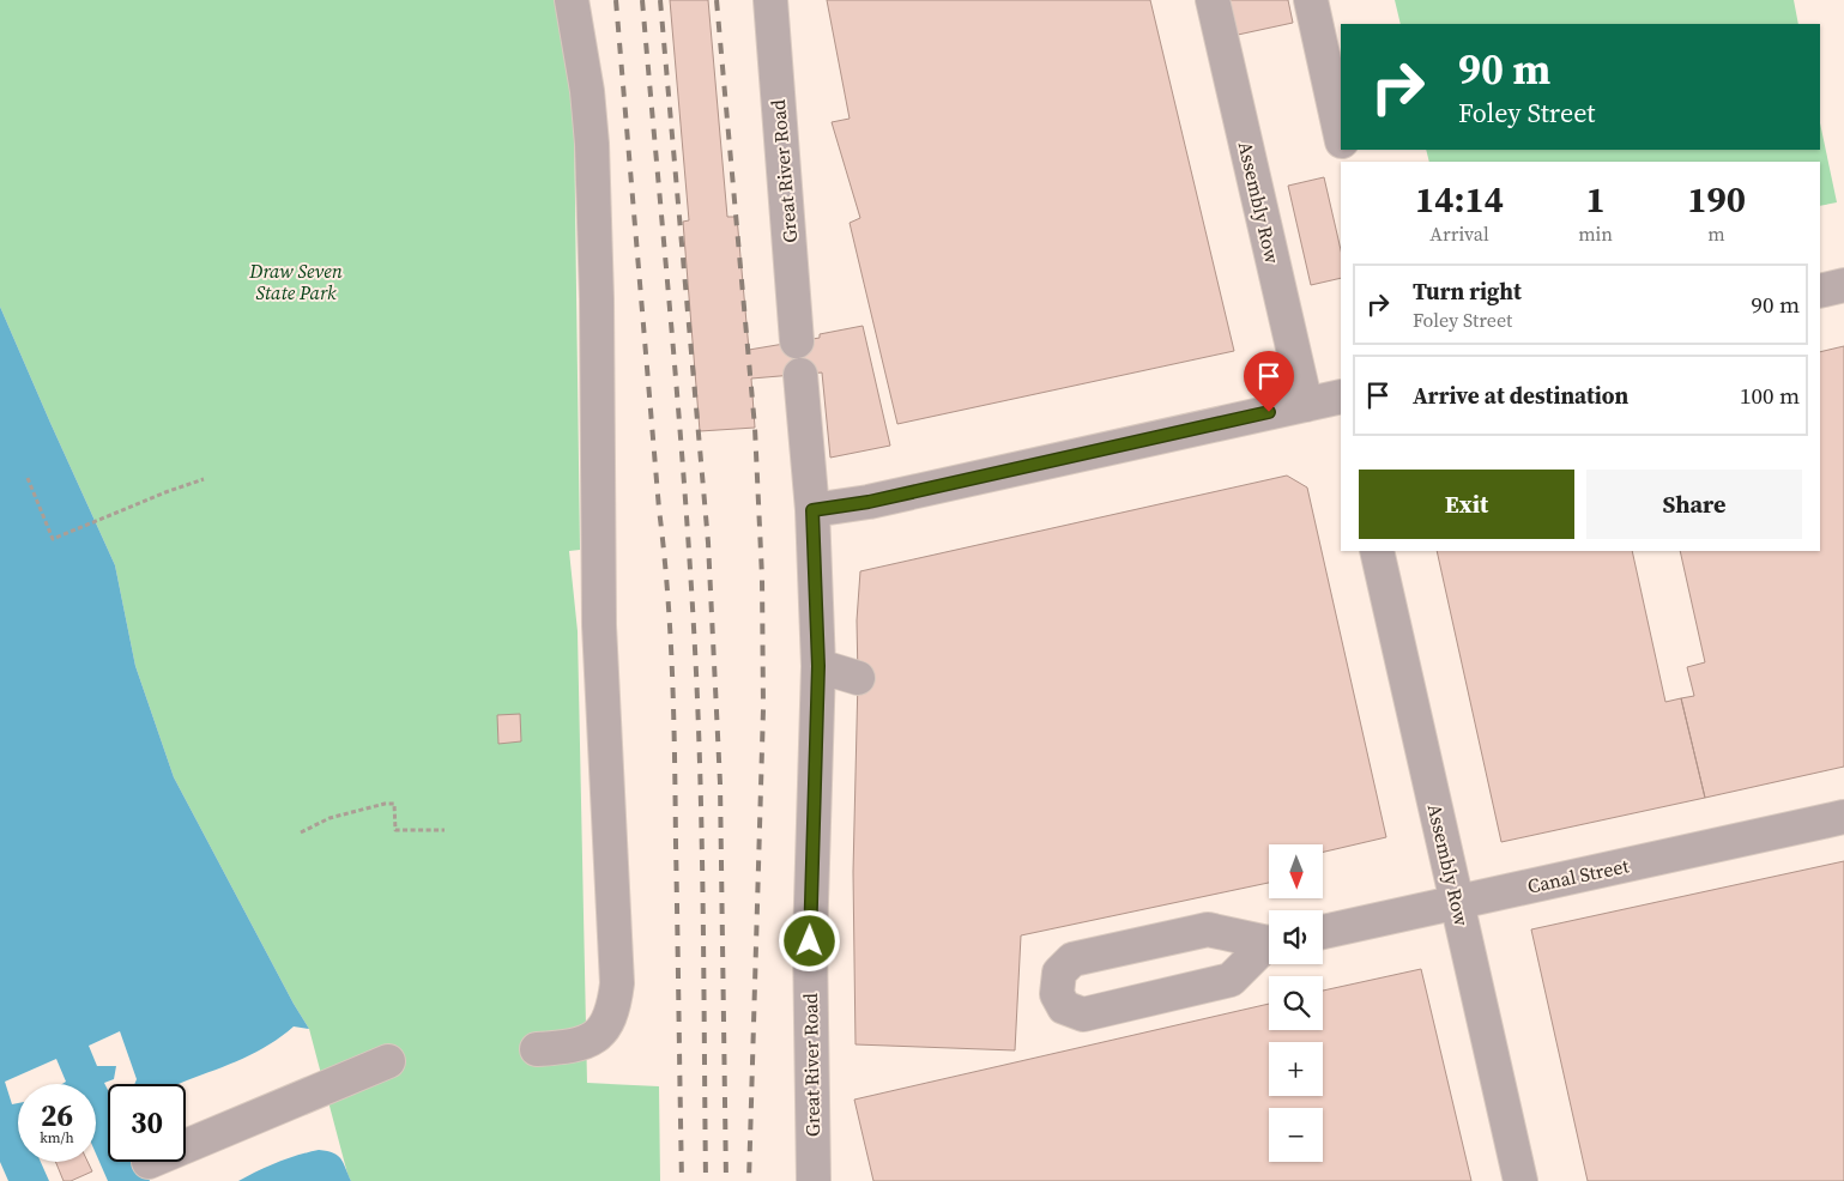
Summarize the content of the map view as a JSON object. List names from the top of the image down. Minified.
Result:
{"streets":{"street":["Great River Road","Assembly Row","Canal Street"]},"crossings":[["Assembly Row","Canal Street"]],"parks":["Draw Seven State Park"],"north":"bottom","page":{"turn":["90 m","Foley Street"],"eta":["14:14","Arrival","1","min","190","m"],"list":[{"name":"Turn right","note":"Foley Street","value":"90 m"},{"name":"Arrive at destination","value":"100 m"}],"buttons":["Exit","Share"],"map_buttons":["+","−"],"speed":"26 km/h","limit":"30"}}
